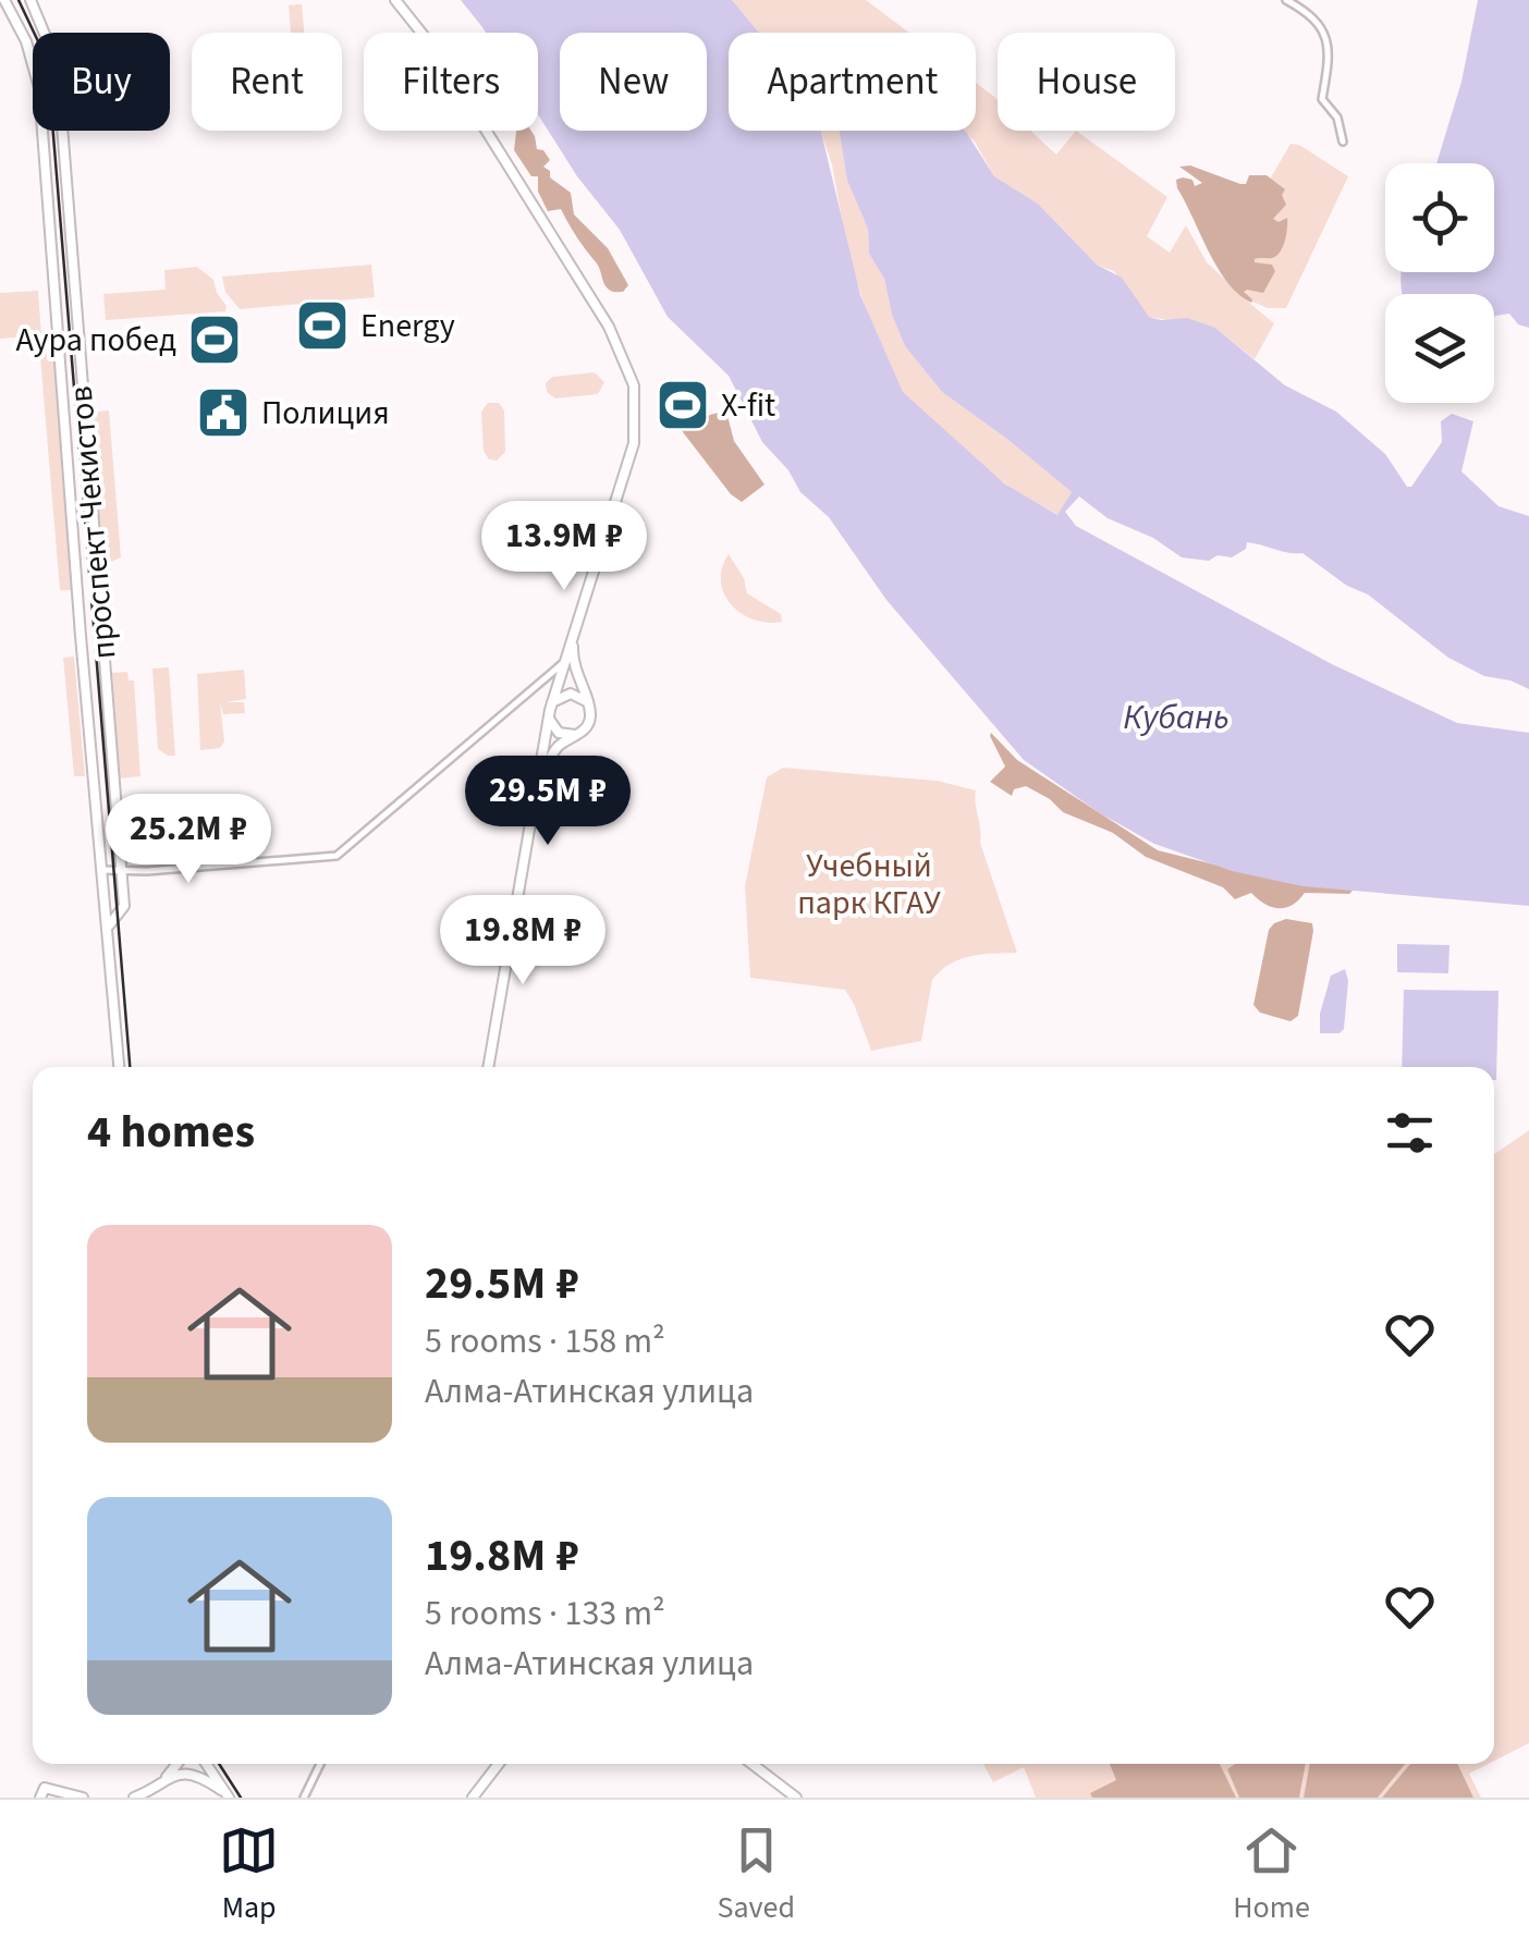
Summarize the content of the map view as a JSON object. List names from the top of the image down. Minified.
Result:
{"streets":{"main road":["проспект Чекистов"]},"water":["Кубань"],"parks":["Учебный парк КГАУ"],"places":{"sports":["Energy","Аура побед","X-fit"],"public building":["Полиция"]},"page":{"chip":["Buy","Rent","Filters","New","Apartment","House"],"price":["13.9M ₽","29.5M ₽","25.2M ₽","19.8M ₽"],"heading":"4 homes","list":[{"name":"29.5M ₽","note":"5 rooms · 158 m² · Алма-Атинская улица"},{"name":"19.8M ₽","note":"5 rooms · 133 m² · Алма-Атинская улица"}],"tabs":["Map","Saved","Home"]}}
